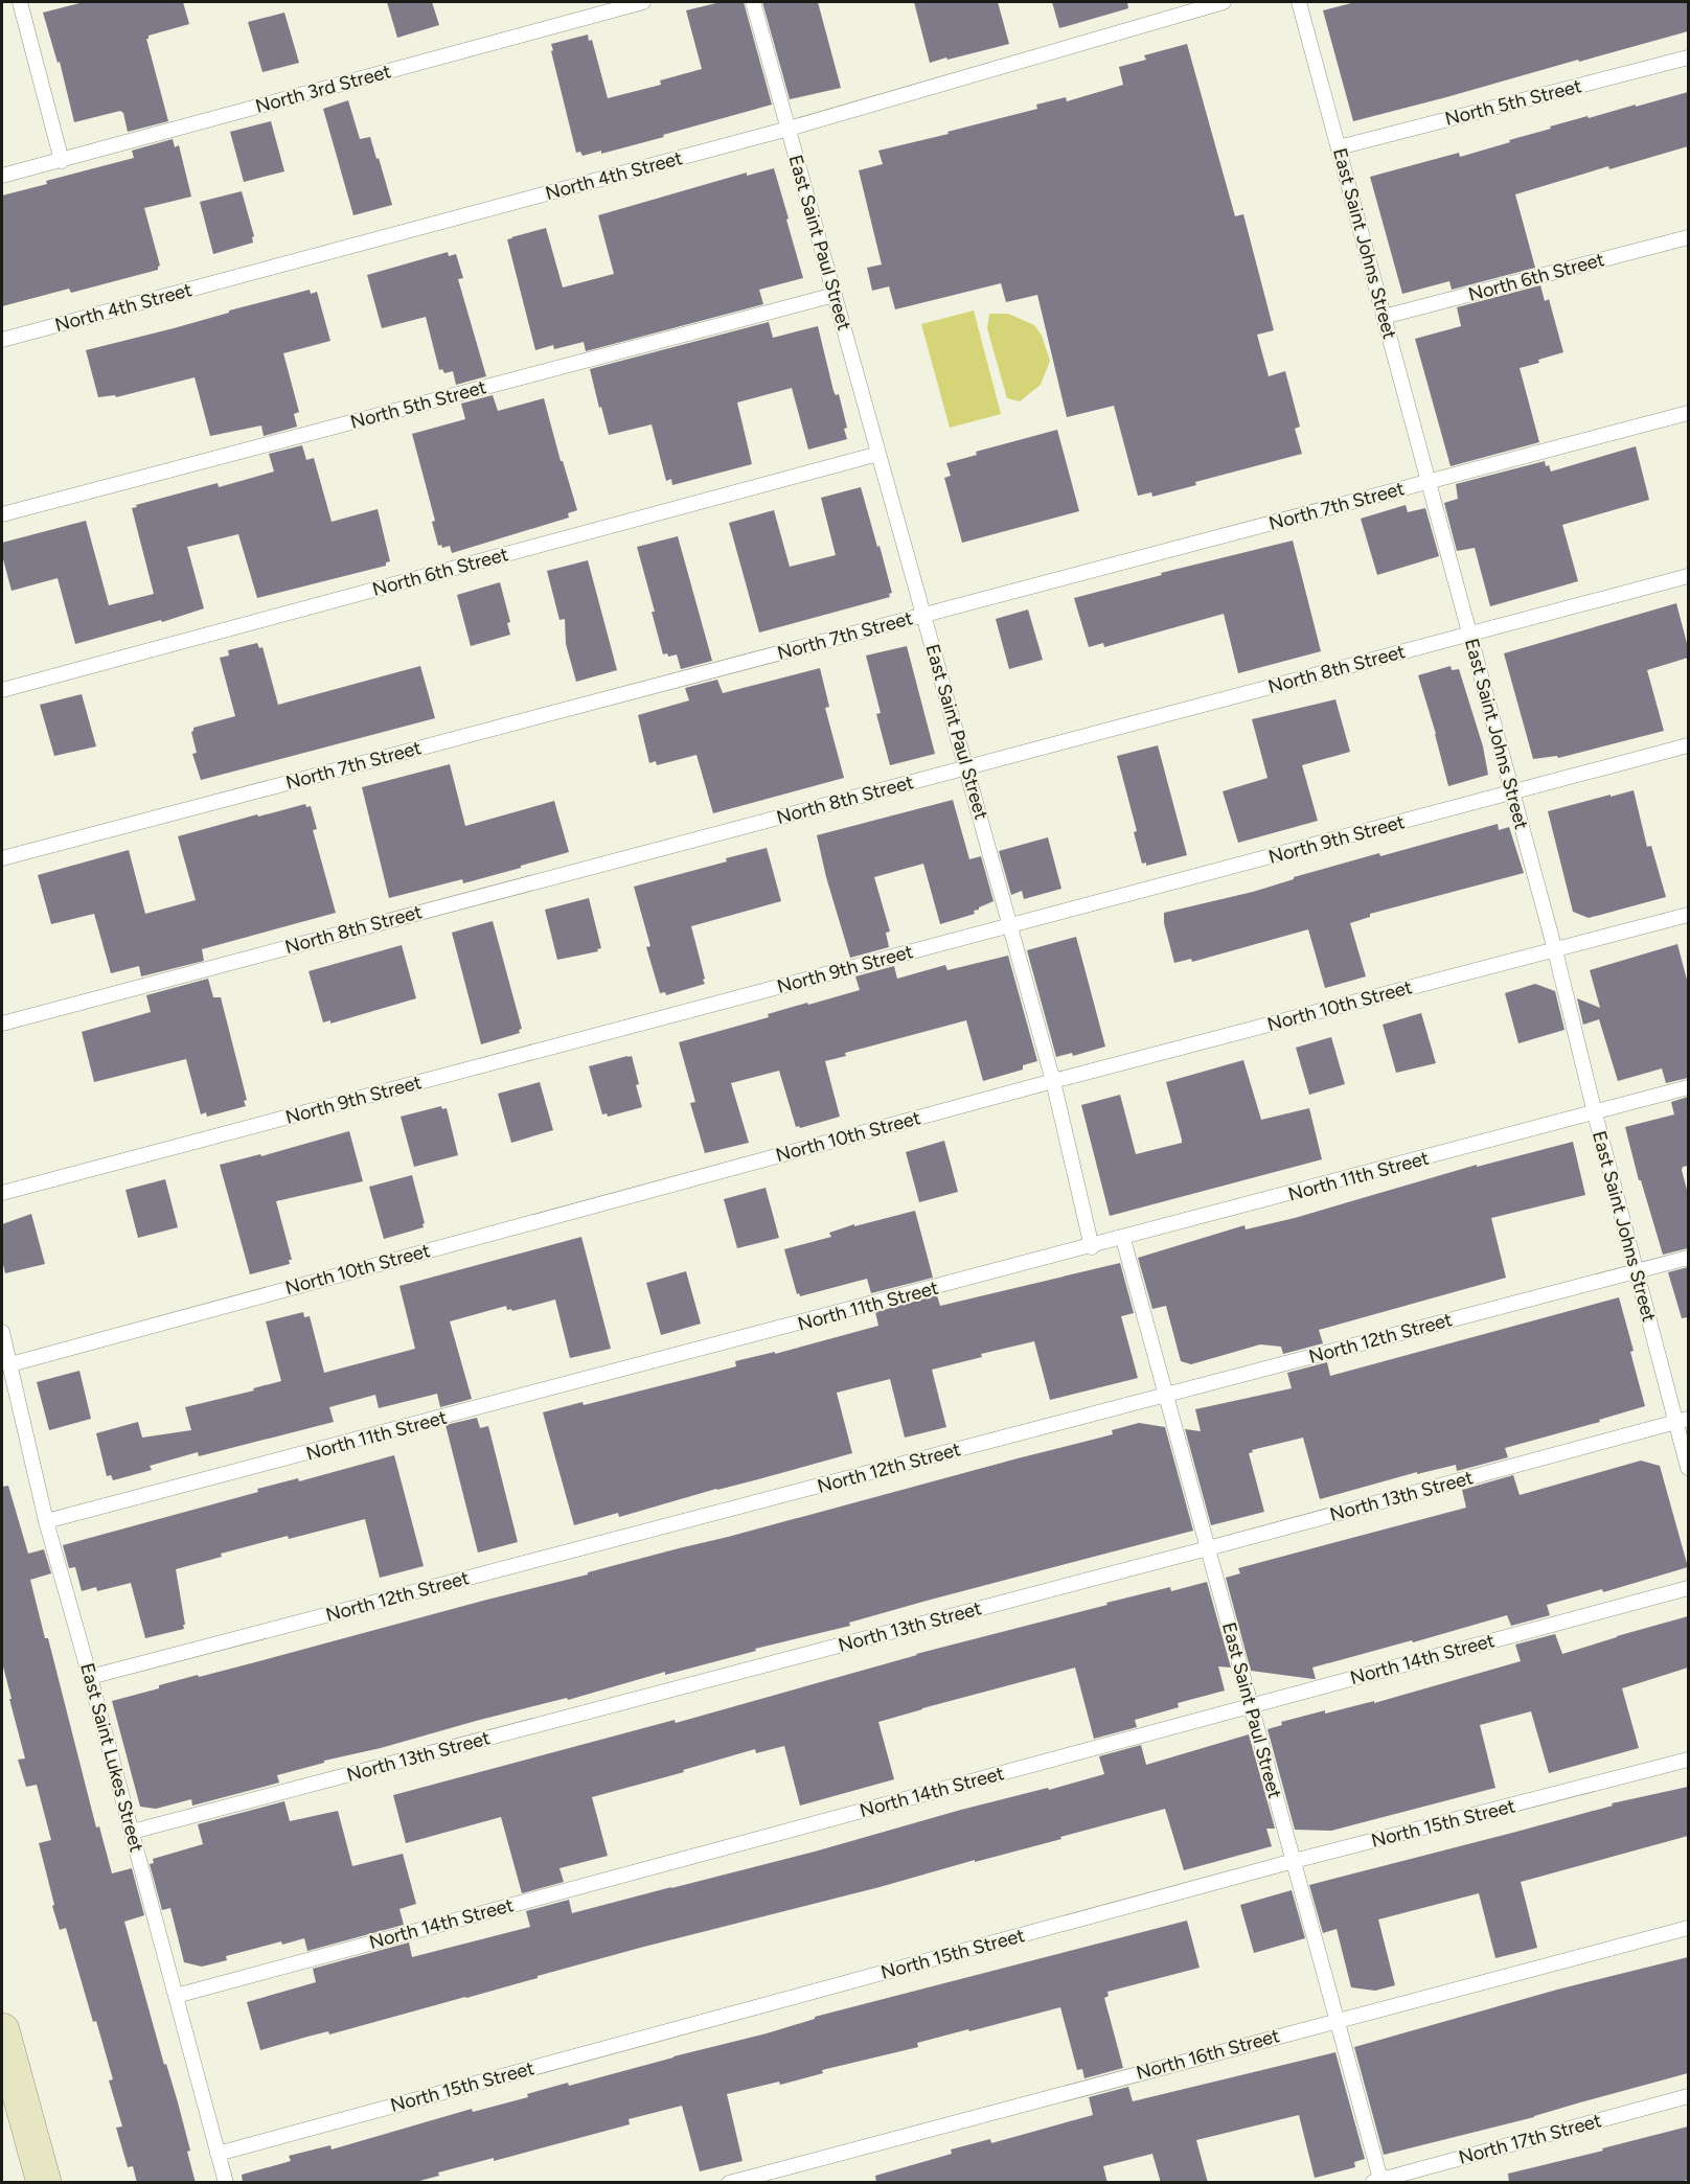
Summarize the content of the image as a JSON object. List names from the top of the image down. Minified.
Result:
{"streets":{"lane":["North 3rd Street","North 5th Street","North 4th Street","East Saint Paul Street","East Saint Johns Street","North 6th Street","North 7th Street","North 8th Street","North 9th Street","North 10th Street","North 11th Street","North 12th Street","North 13th Street","North 14th Street","East Saint Lukes Street","North 15th Street","North 16th Street","North 17th Street"]},"crossings":[["North 5th Street","East Saint Paul Street"],["North 5th Street","East Saint Johns Street"],["North 4th Street","East Saint Paul Street"],["East Saint Paul Street","North 6th Street"],["East Saint Paul Street","North 7th Street"],["East Saint Paul Street","North 8th Street"],["East Saint Paul Street","North 9th Street"],["East Saint Paul Street","North 10th Street"],["East Saint Paul Street","North 11th Street"],["East Saint Paul Street","North 12th Street"],["East Saint Paul Street","North 13th Street"],["East Saint Paul Street","North 14th Street"],["East Saint Paul Street","North 15th Street"],["East Saint Paul Street","North 16th Street"],["East Saint Paul Street","North 17th Street"],["East Saint Johns Street","North 6th Street"],["East Saint Johns Street","North 7th Street"],["East Saint Johns Street","North 8th Street"],["East Saint Johns Street","North 9th Street"],["East Saint Johns Street","North 10th Street"],["East Saint Johns Street","North 11th Street"],["East Saint Johns Street","North 12th Street"],["East Saint Johns Street","North 13th Street"],["North 10th Street","East Saint Lukes Street"],["North 11th Street","East Saint Lukes Street"],["North 12th Street","East Saint Lukes Street"],["North 13th Street","East Saint Lukes Street"],["North 14th Street","East Saint Lukes Street"],["East Saint Lukes Street","North 15th Street"]]}
